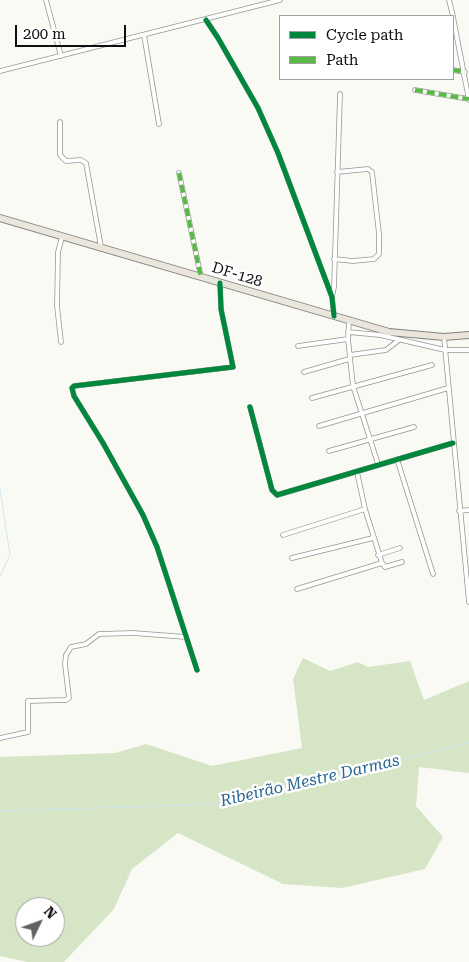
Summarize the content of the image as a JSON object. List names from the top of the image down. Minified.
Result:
{"streets":{"main road":["DF-128"]},"water":["Ribeirão Mestre Darmas"],"legend":["Cycle path","Path"],"scale_bar":"200 m","north":"top right"}
